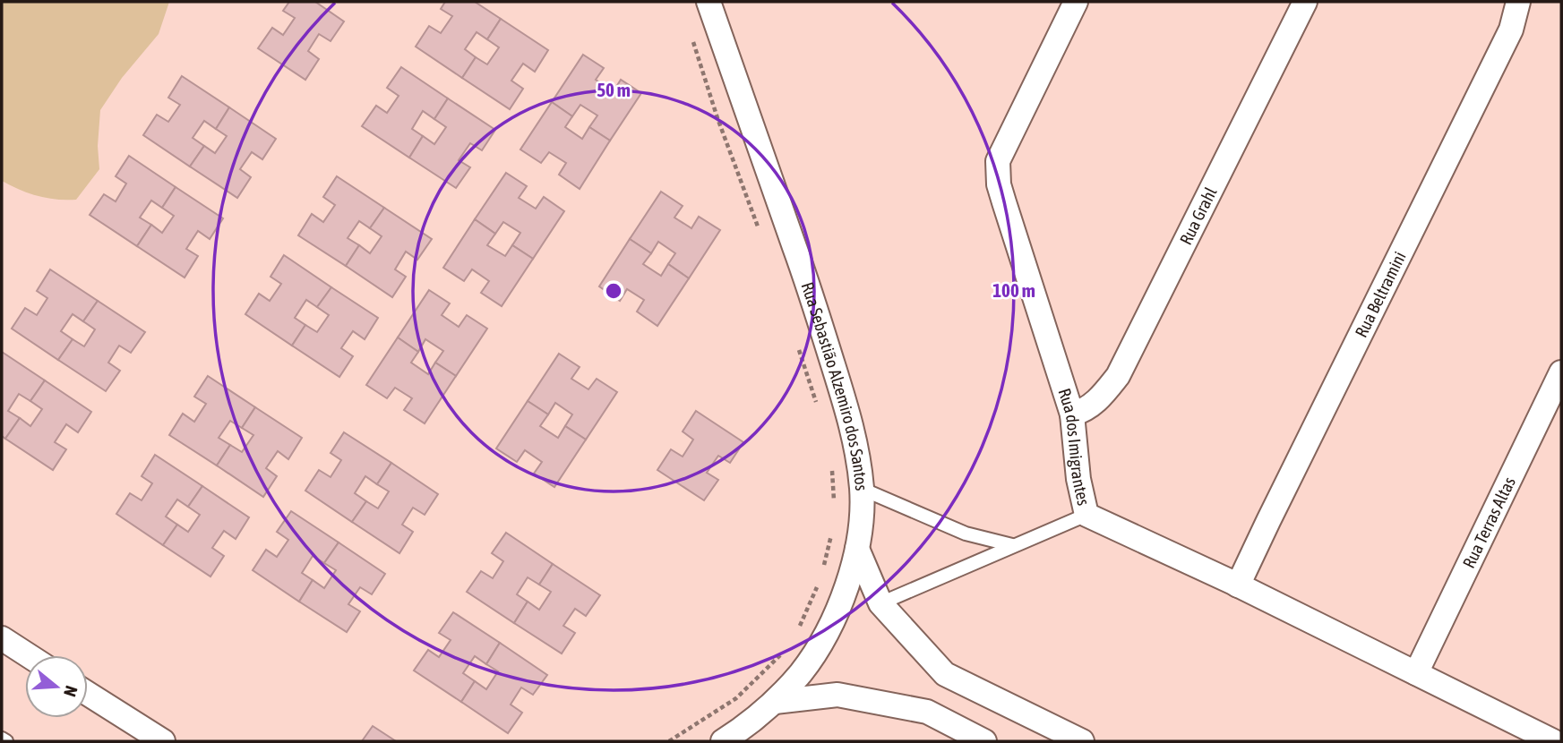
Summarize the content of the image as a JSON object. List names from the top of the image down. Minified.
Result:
{"streets":{"street":["Rua Grahl","Rua Beltramini","Rua Sebastião Alzemiro dos Santos","Rua dos Imigrantes","Rua Terras Altas"]},"crossings":[["Rua Grahl","Rua dos Imigrantes"],["Rua Beltramini","Rua dos Imigrantes"],["Rua dos Imigrantes","Rua Terras Altas"]],"north":"right","rings":["50 m","100 m"]}
